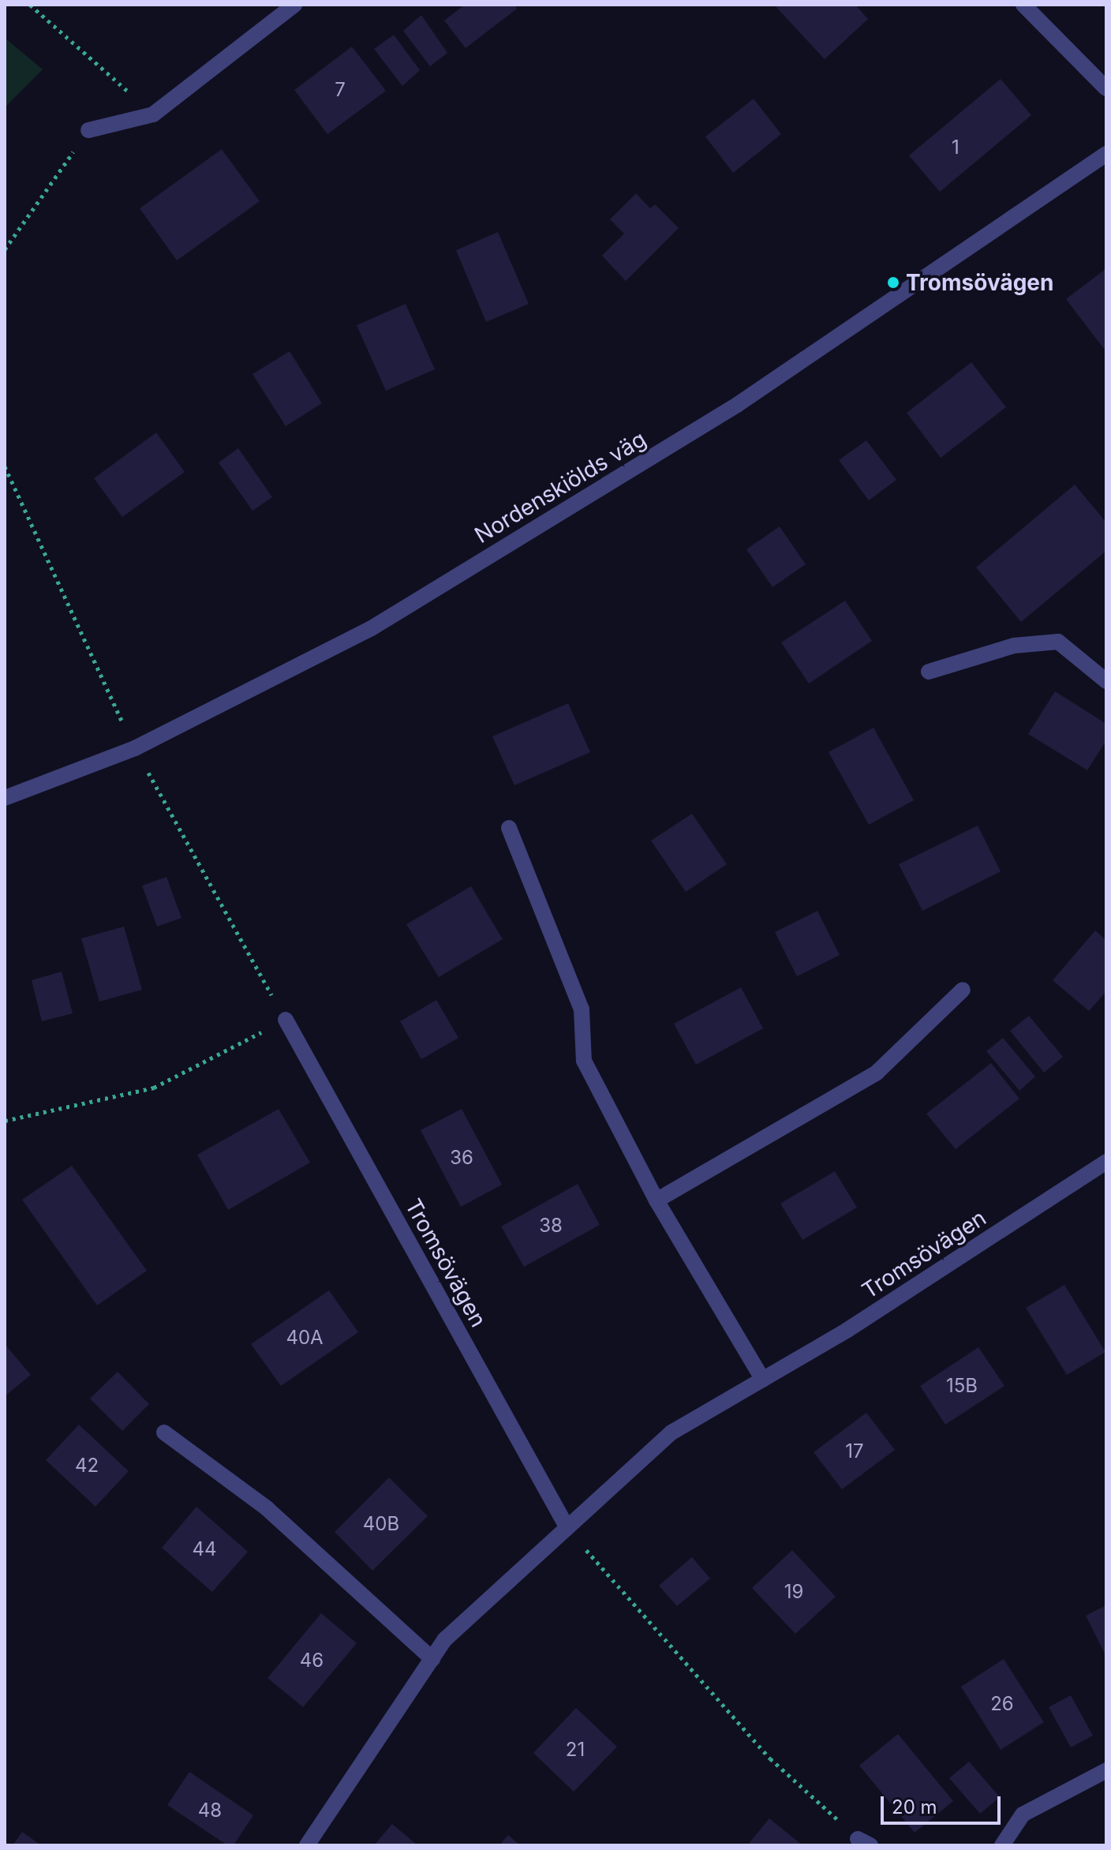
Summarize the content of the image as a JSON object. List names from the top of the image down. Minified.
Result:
{"streets":{"street":["Nordenskiölds väg","Tromsövägen"]},"places":["Tromsövägen"],"house_numbers":["7","1","36","38","40A","15B","17","42","40B","44","19","46","26","21","48"],"scale_bar":"20 m"}
